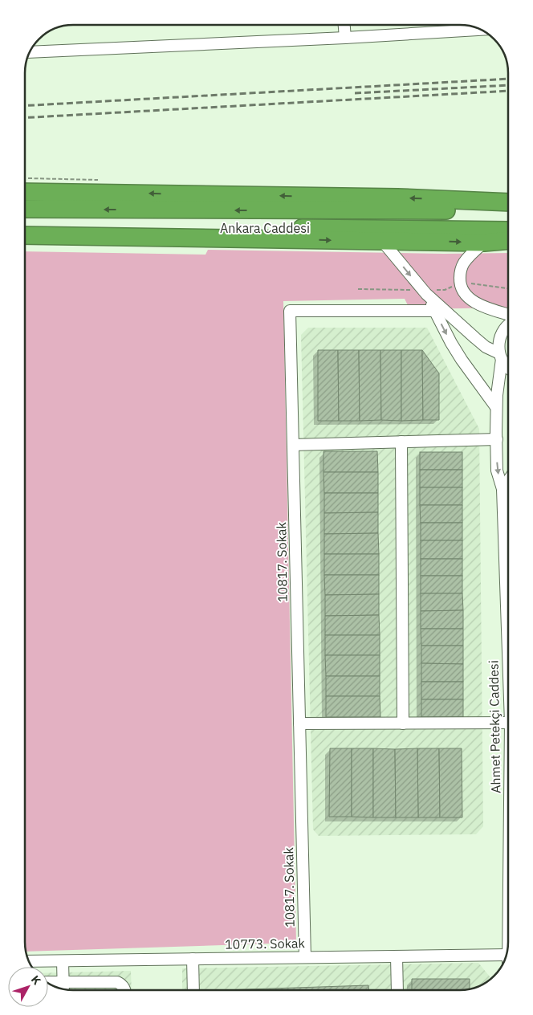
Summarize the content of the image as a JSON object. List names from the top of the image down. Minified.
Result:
{"streets":{"highway":["Ankara Caddesi"],"street":["10817. Sokak","Ahmet Petekçi Caddesi","10773. Sokak"]},"crossings":[["10817. Sokak","10773. Sokak"]],"north":"top right"}
